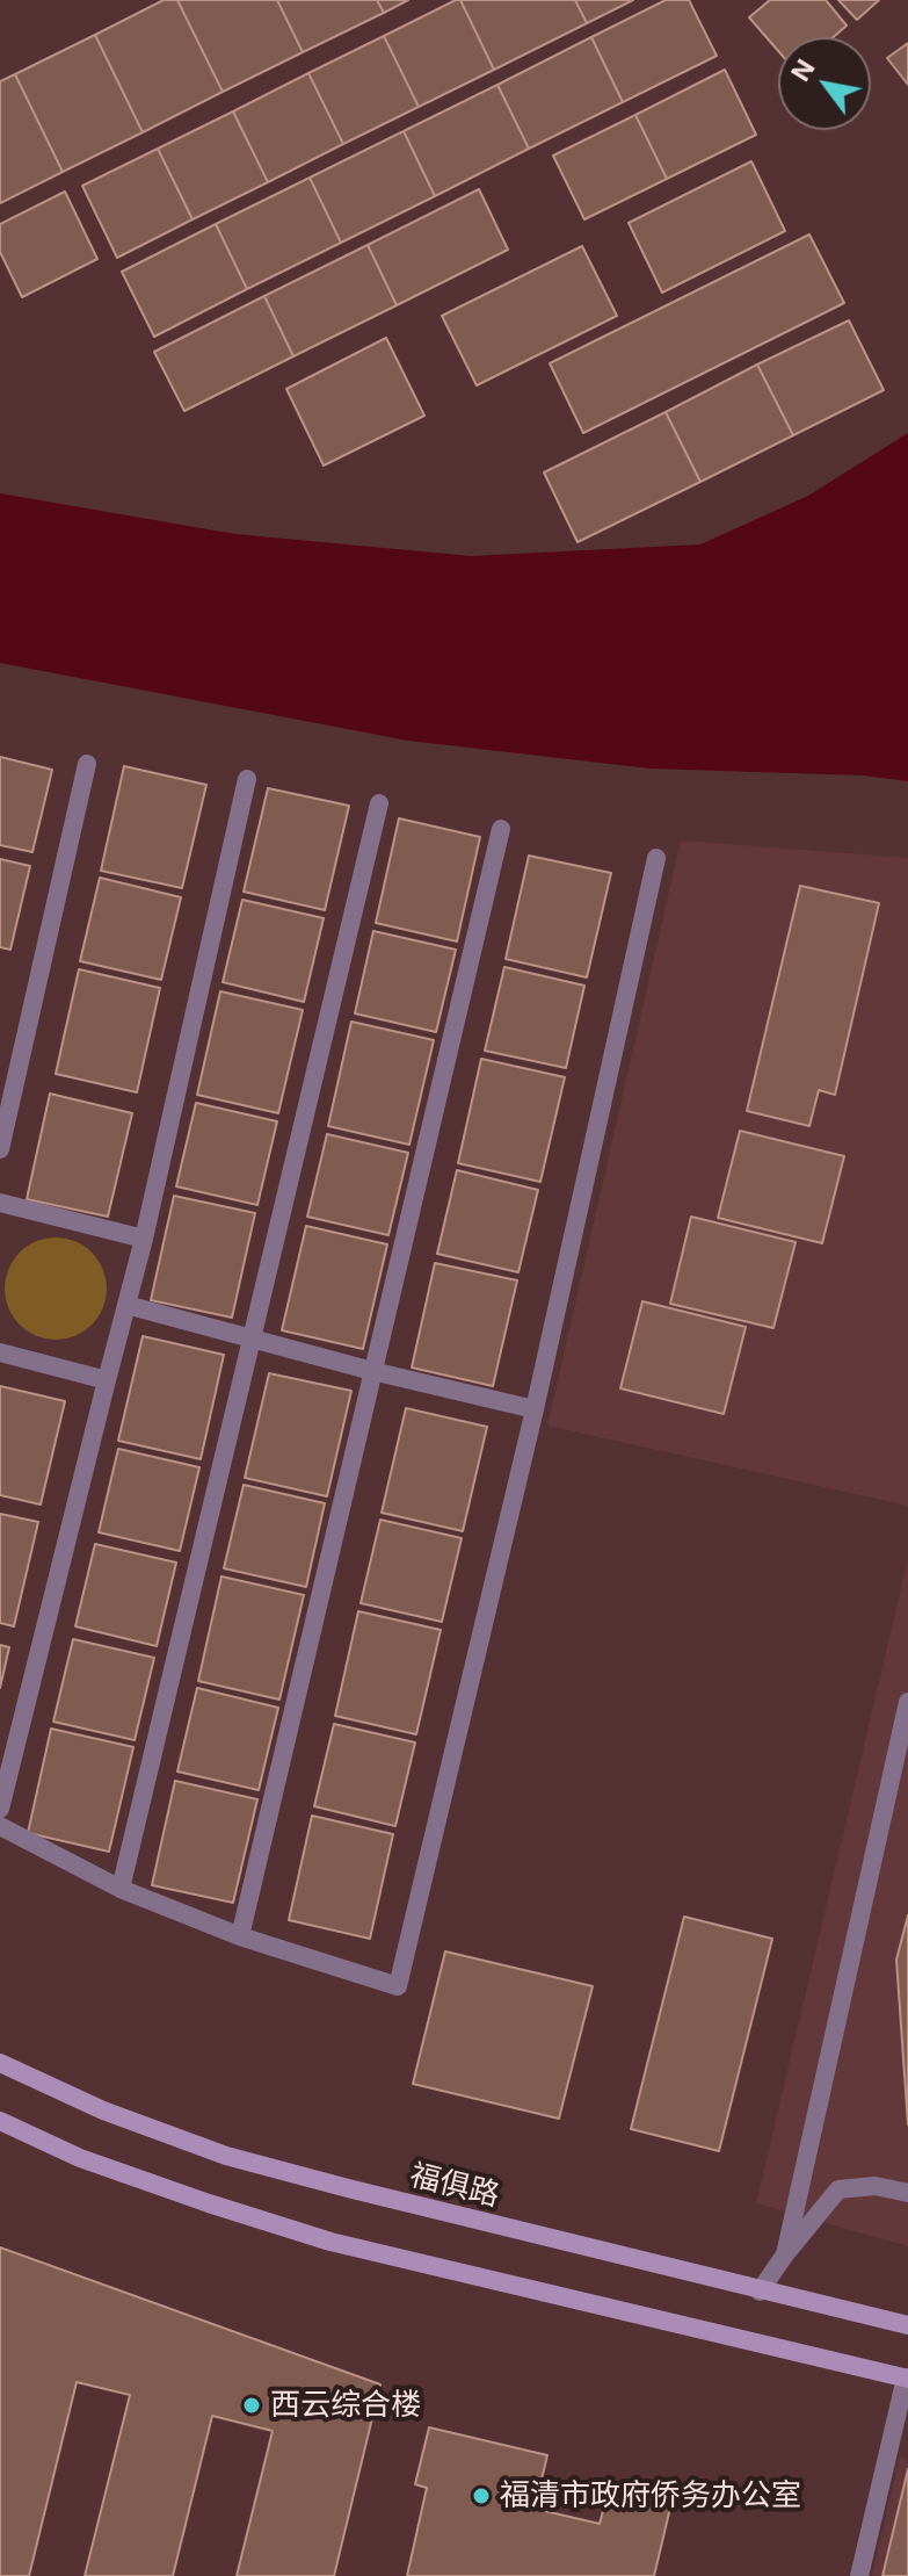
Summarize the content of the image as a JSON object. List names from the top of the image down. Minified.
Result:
{"streets":{"main road":["福俱路"]},"places":["西云综合楼","福清市政府侨务办公室"],"north":"top left"}
